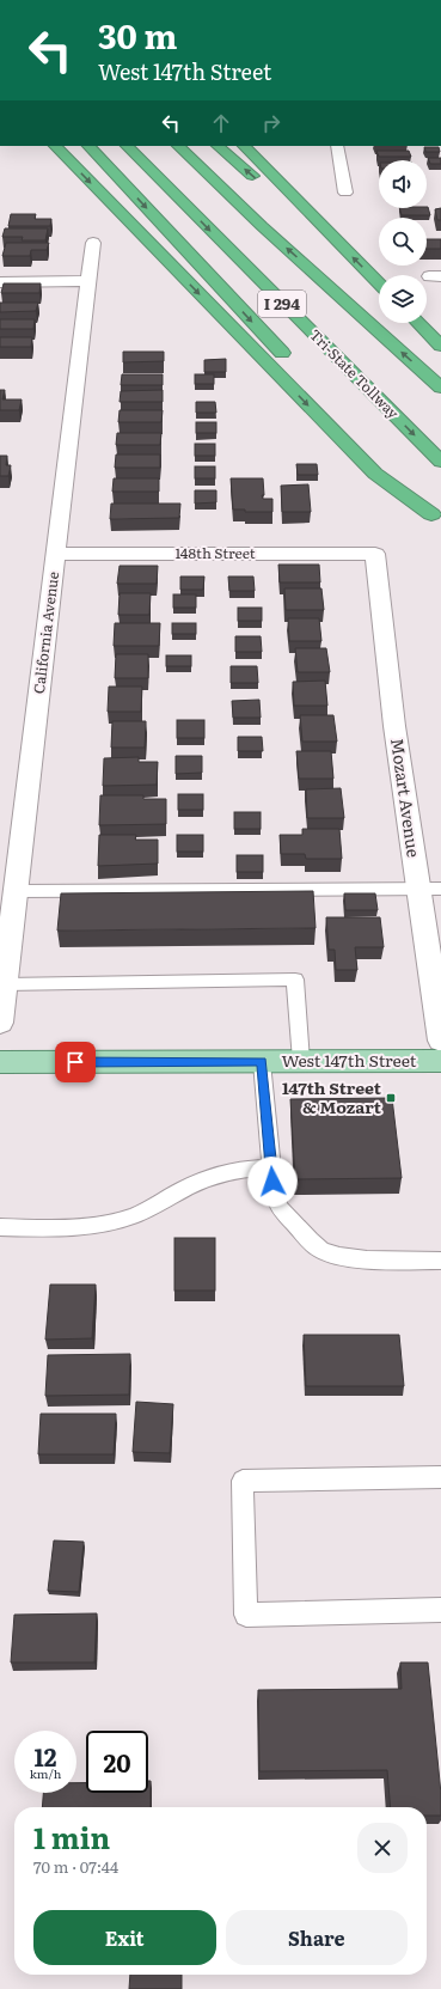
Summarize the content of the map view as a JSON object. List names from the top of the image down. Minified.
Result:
{"streets":{"highway":["I 294","Tri-State Tollway"],"main road":["West 147th Street"],"street":["148th Street","California Avenue","Mozart Avenue"]},"crossings":[["148th Street","California Avenue"],["148th Street","Mozart Avenue"]],"places":{"transit":["147th Street & Mozart"]},"page":{"turn":["30 m","West 147th Street"],"speed":"12 km/h","limit":"20","heading":["1 min","70 m · 07:44"],"buttons":["Exit","Share"]}}
